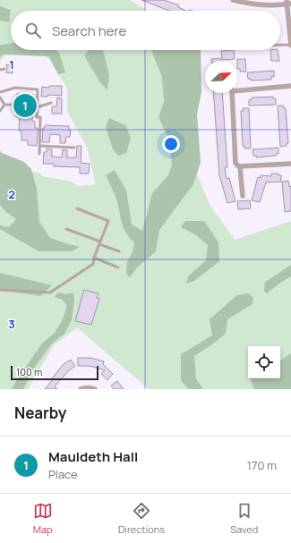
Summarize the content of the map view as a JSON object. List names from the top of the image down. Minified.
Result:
{"scale_bar":"100 m","north":"top right","page":{"search":"Search here","pins":"1","scale":"100 m","heading":"Nearby","list":[{"mark":"1","name":"Mauldeth Hall","note":"Place","value":"170 m"}],"nav":["Map","Directions","Saved"]},"grid":{"rows":["1","2","3"]}}
